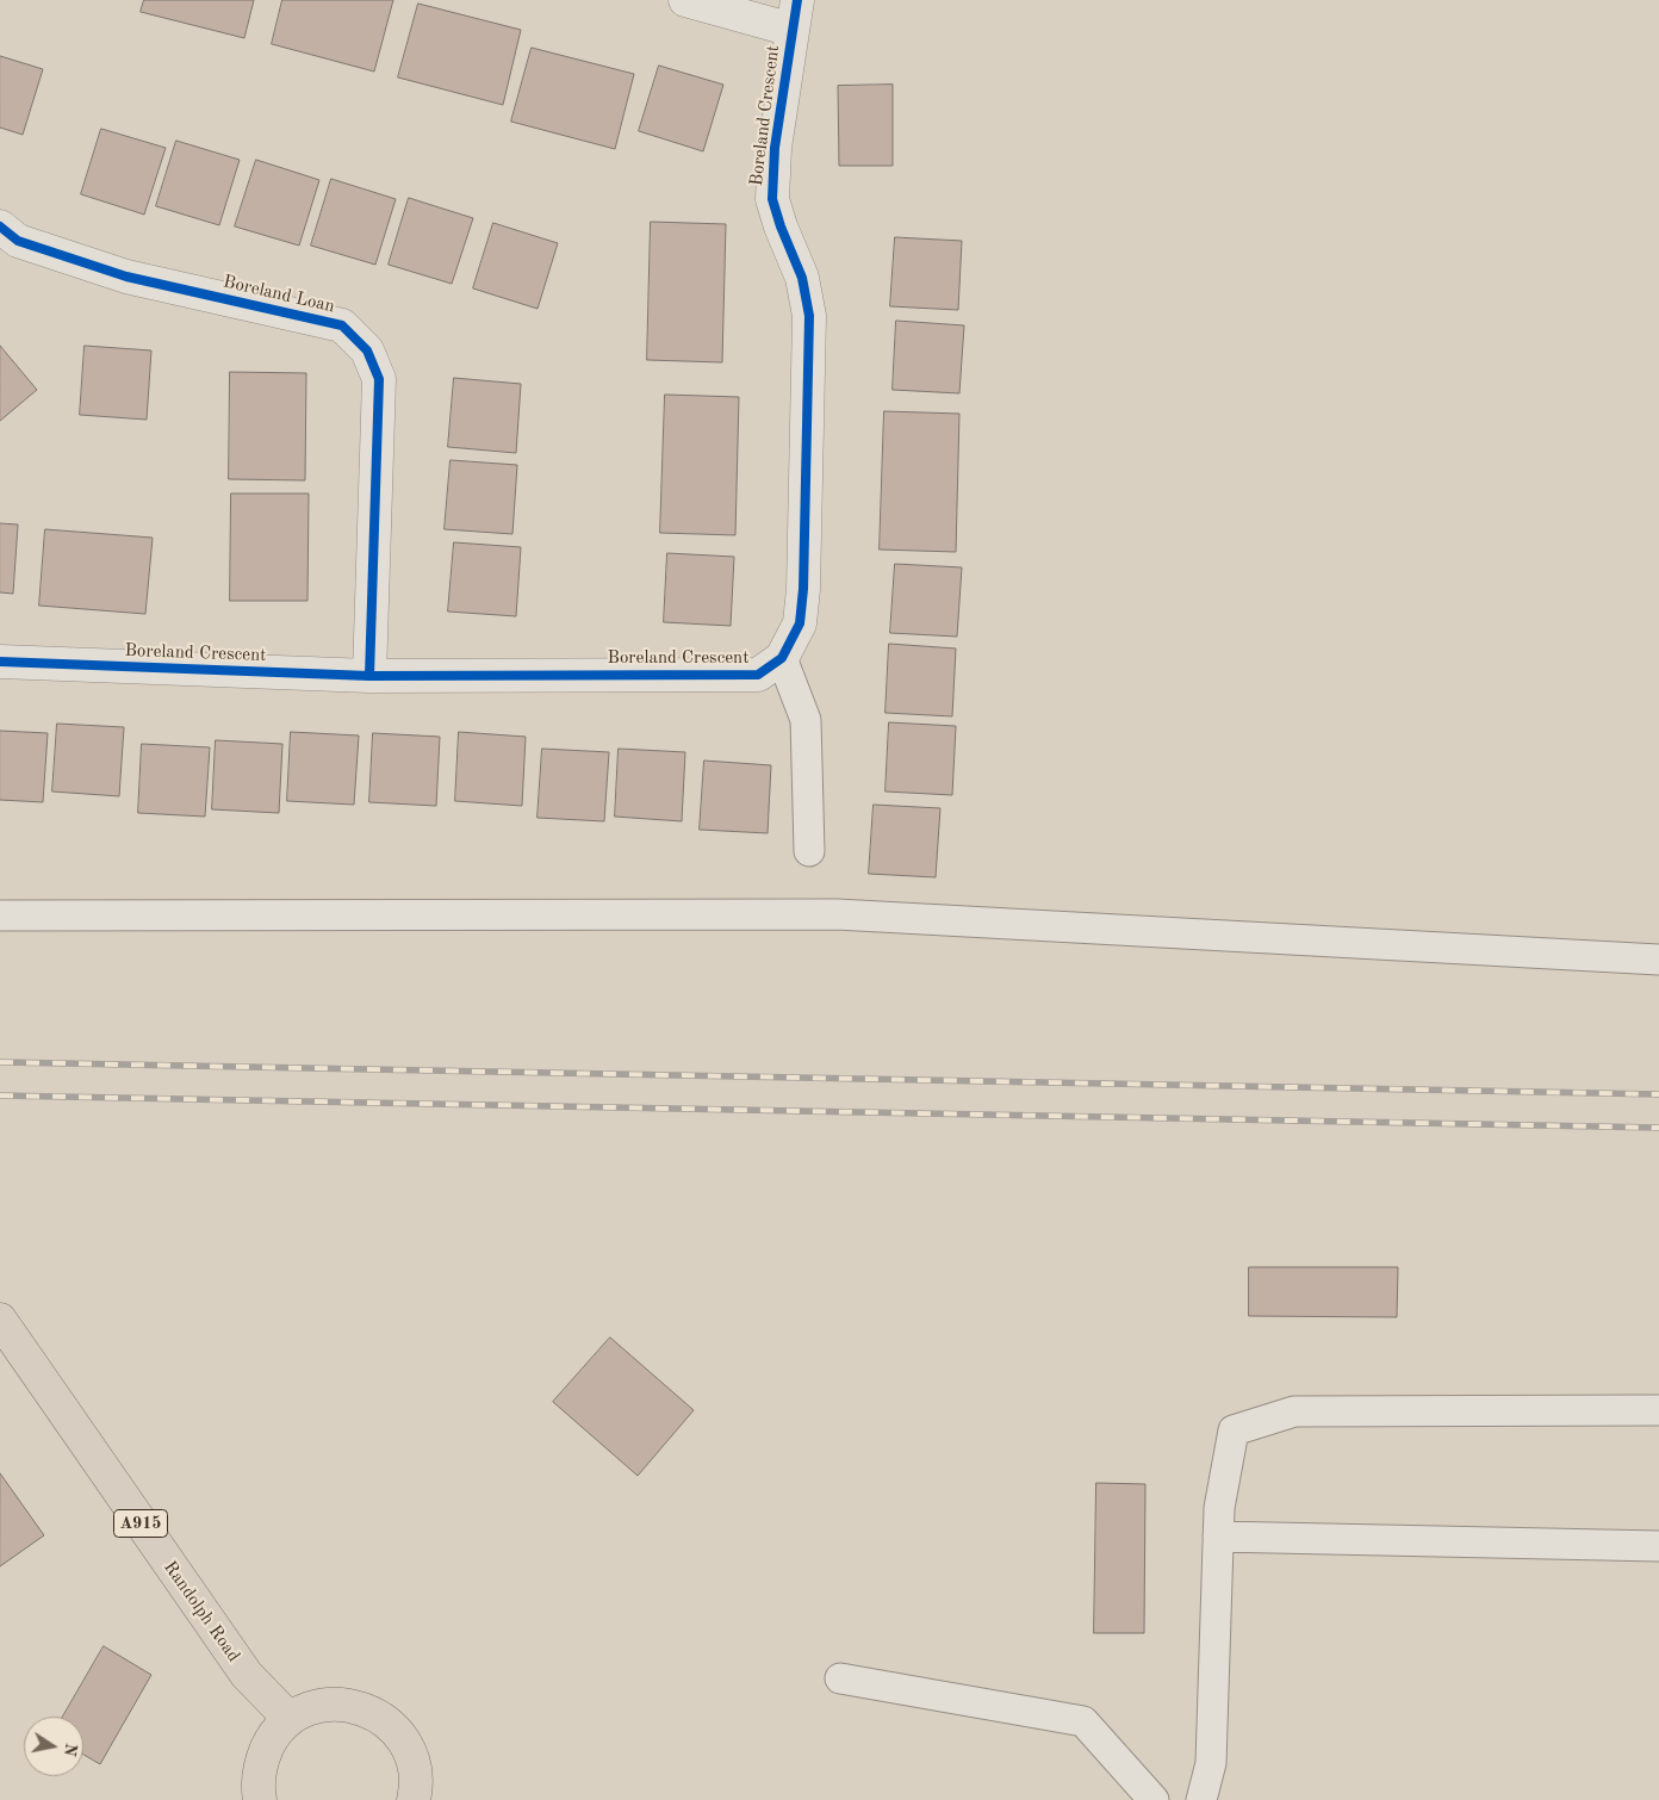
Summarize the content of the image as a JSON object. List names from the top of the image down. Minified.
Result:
{"streets":{"main road":["A915","Randolph Road"],"street":["Boreland Crescent","Boreland Loan"]},"crossings":[["Boreland Crescent","Boreland Loan"]],"north":"right"}
